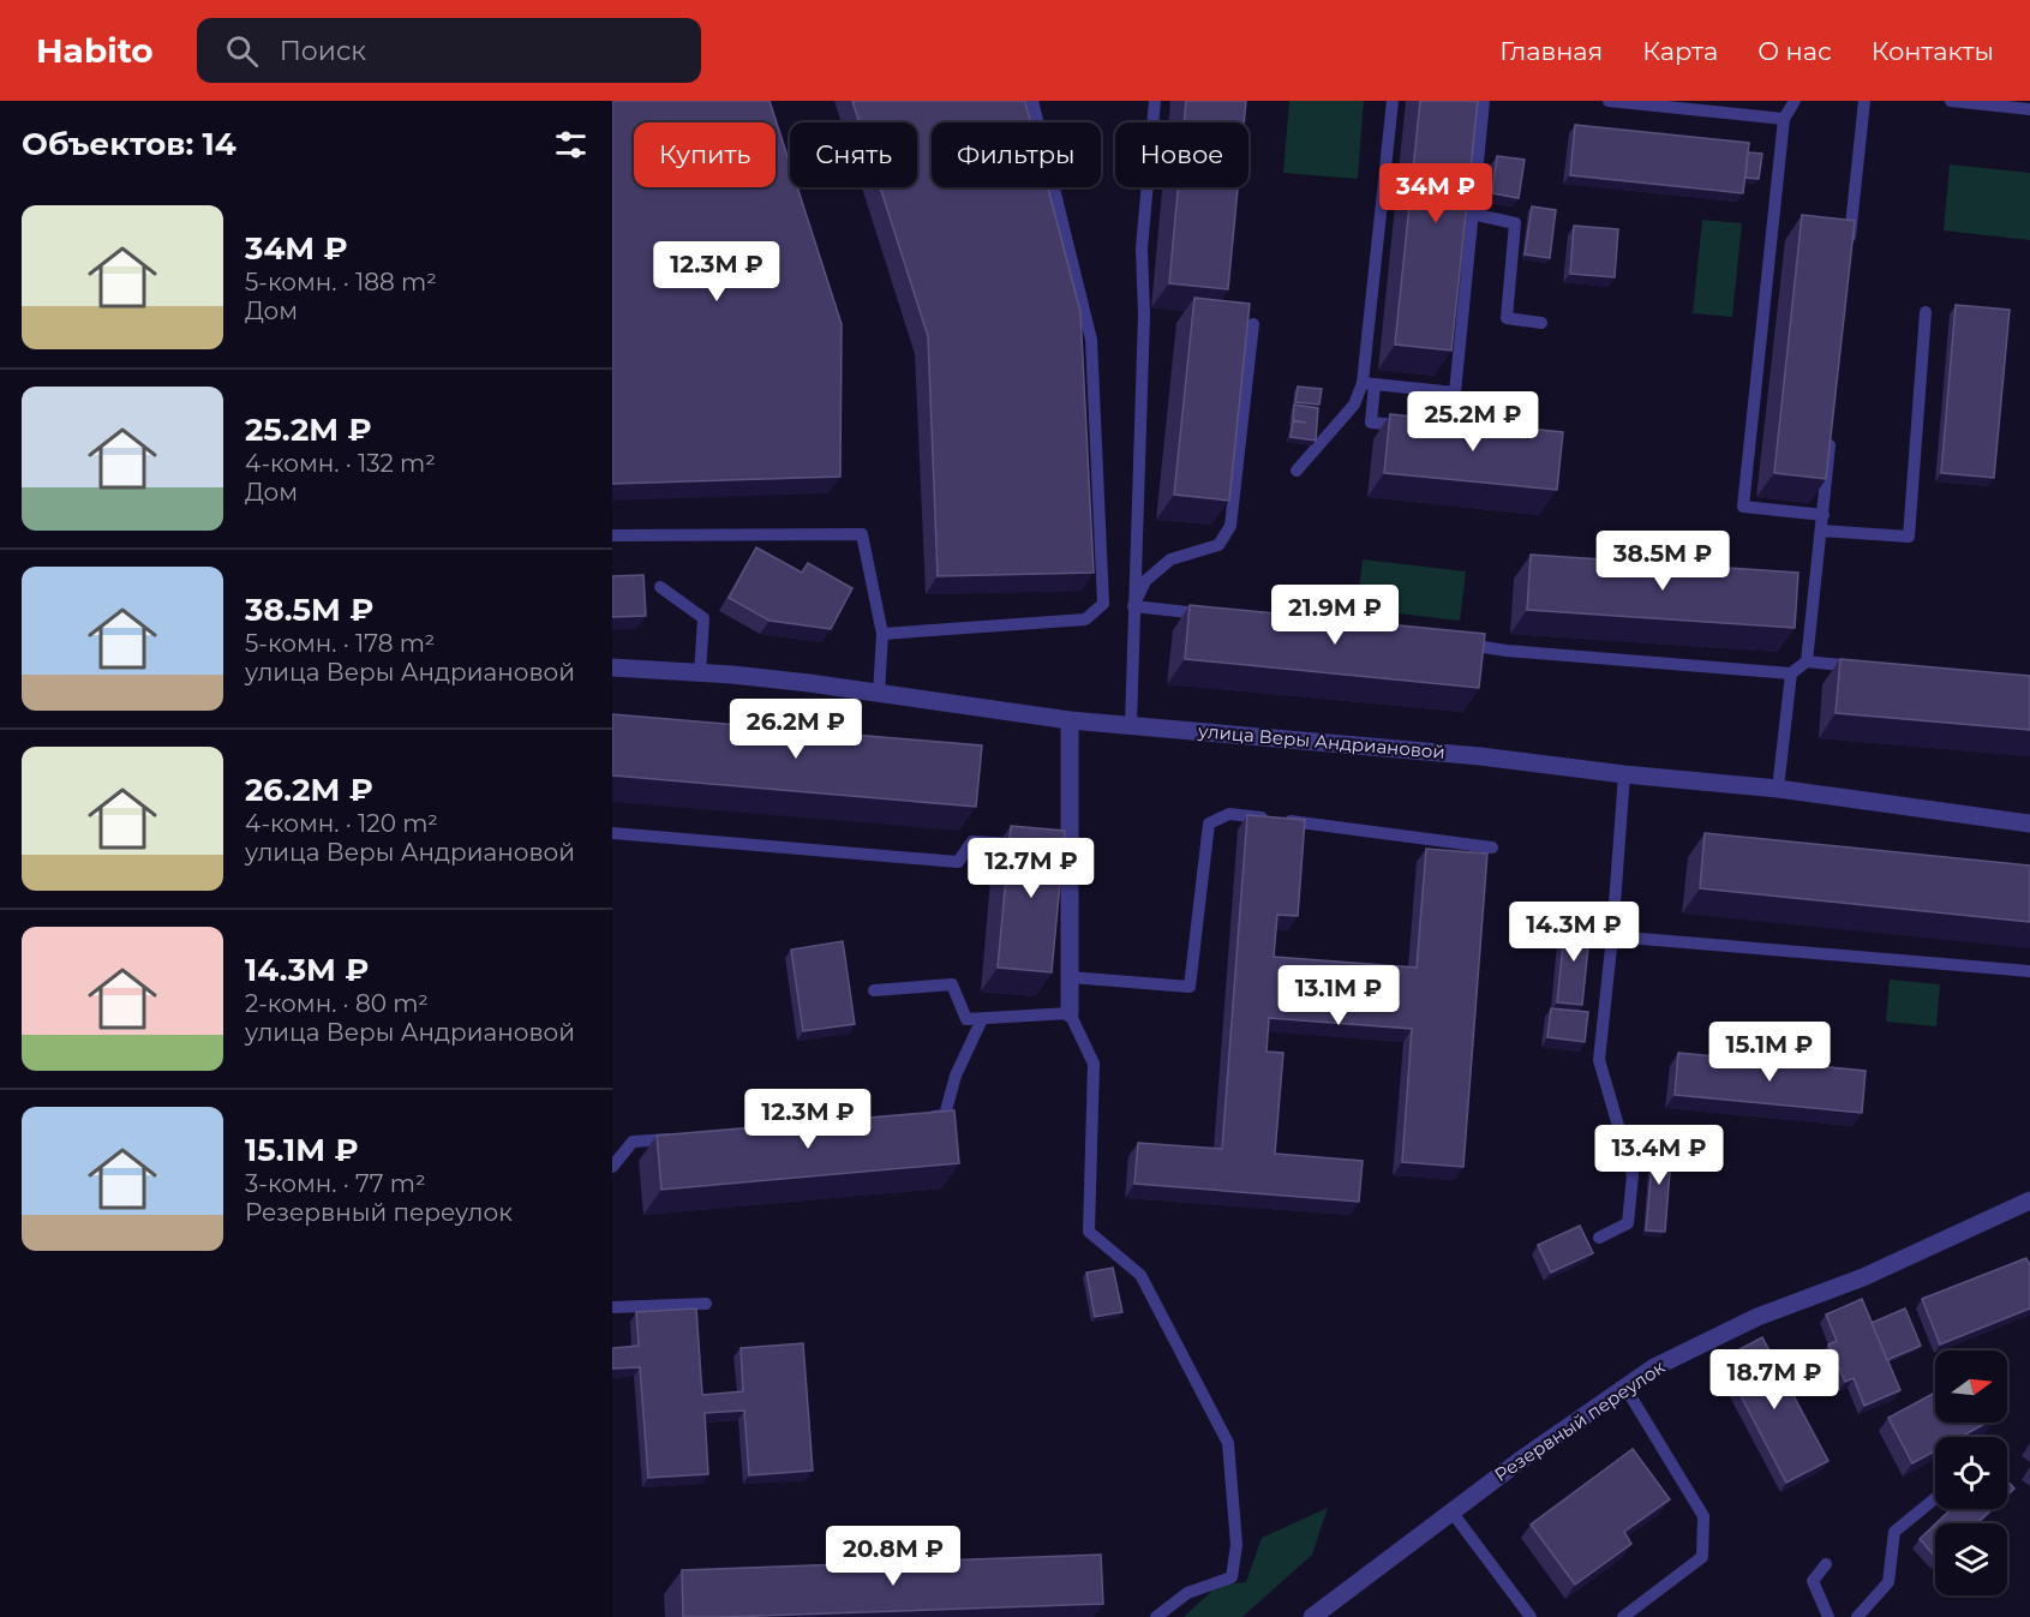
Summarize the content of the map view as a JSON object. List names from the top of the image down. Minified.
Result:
{"streets":{"street":["улица Веры Андриановой","Резервный переулок"]},"north":"right","page":{"header":"Habito","search":"Поиск","nav":["Главная","Карта","О нас","Контакты"],"heading":"Объектов: 14","chip":["Купить","Снять","Фильтры","Новое"],"price":["34M ₽","12.3M ₽","25.2M ₽","38.5M ₽","21.9M ₽","26.2M ₽","12.7M ₽","14.3M ₽","13.1M ₽","15.1M ₽","12.3M ₽","13.4M ₽","18.7M ₽","20.8M ₽"],"list":[{"name":"34M ₽","note":"5-комн. · 188 m² · Дом"},{"name":"25.2M ₽","note":"4-комн. · 132 m² · Дом"},{"name":"38.5M ₽","note":"5-комн. · 178 m² · улица Веры Андриановой"},{"name":"26.2M ₽","note":"4-комн. · 120 m² · улица Веры Андриановой"},{"name":"14.3M ₽","note":"2-комн. · 80 m² · улица Веры Андриановой"},{"name":"15.1M ₽","note":"3-комн. · 77 m² · Резервный переулок"}]}}
